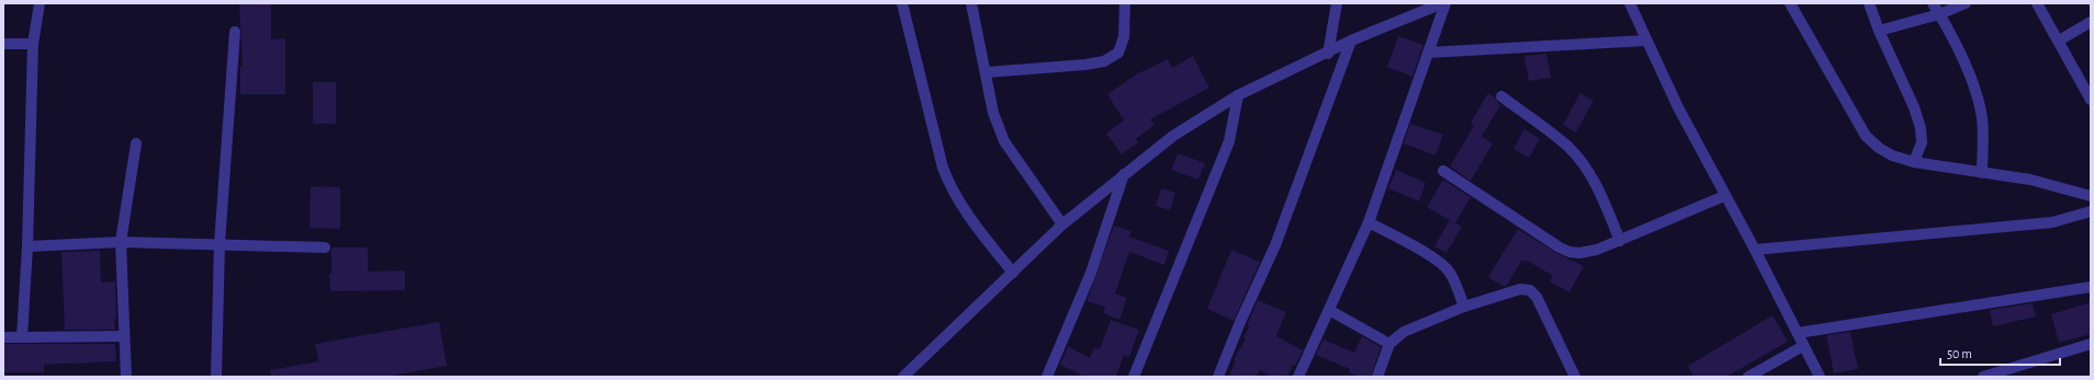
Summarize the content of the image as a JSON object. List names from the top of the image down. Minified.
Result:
{"scale_bar":"50 m"}
